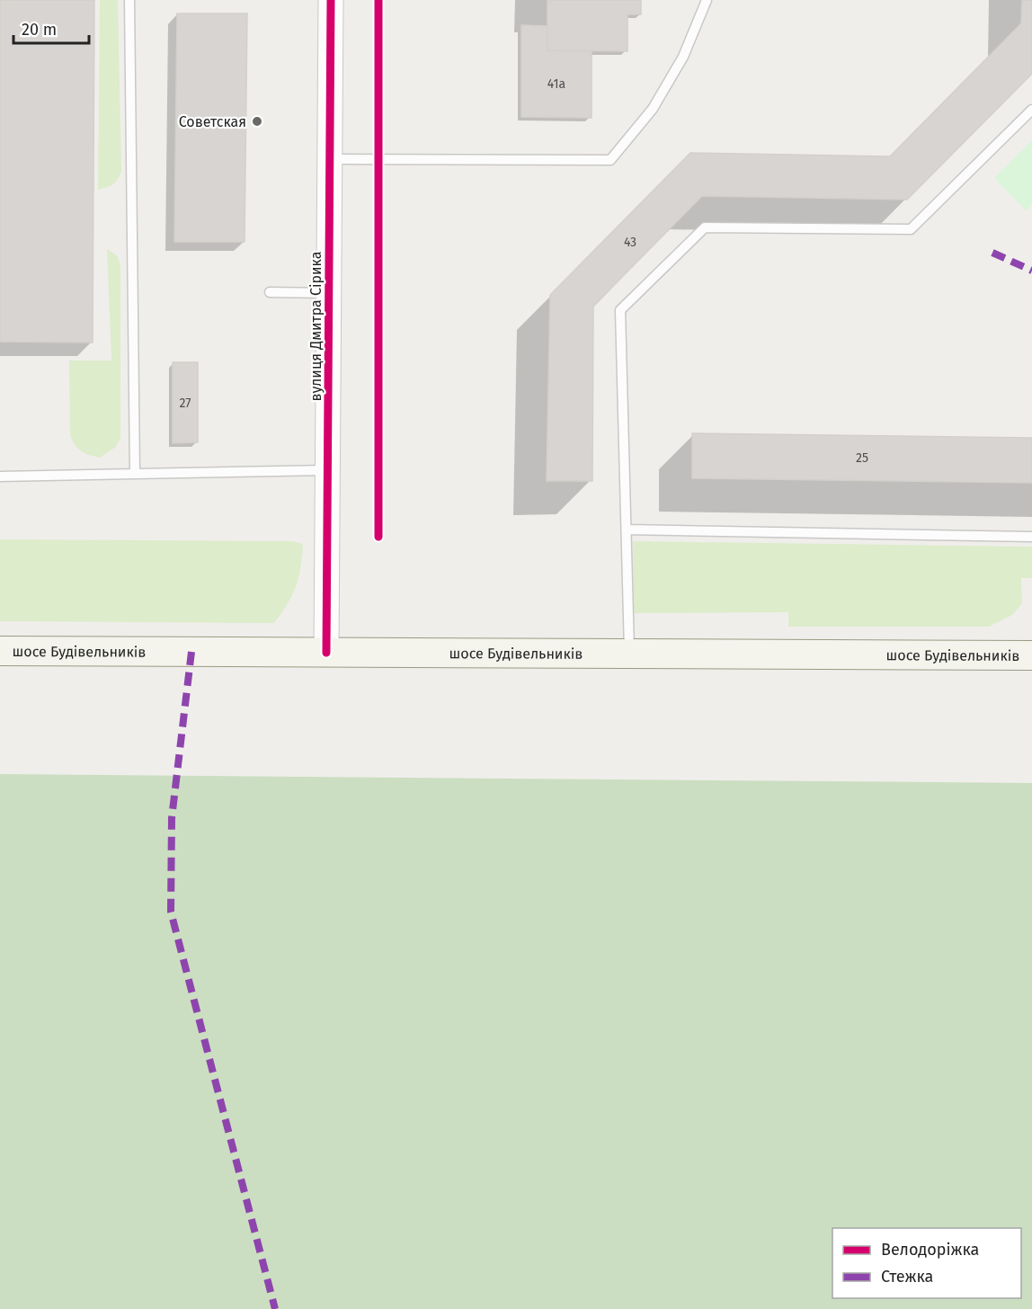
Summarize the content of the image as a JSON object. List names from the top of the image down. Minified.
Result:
{"streets":{"main road":["шосе Будівельників"],"street":["вулиця Дмитра Сірика"]},"crossings":[["вулиця Дмитра Сірика","шосе Будівельників"]],"places":["Советская"],"house_numbers":["41а","43","27","25"],"legend":["Велодоріжка","Стежка"],"scale_bar":"20 m"}
